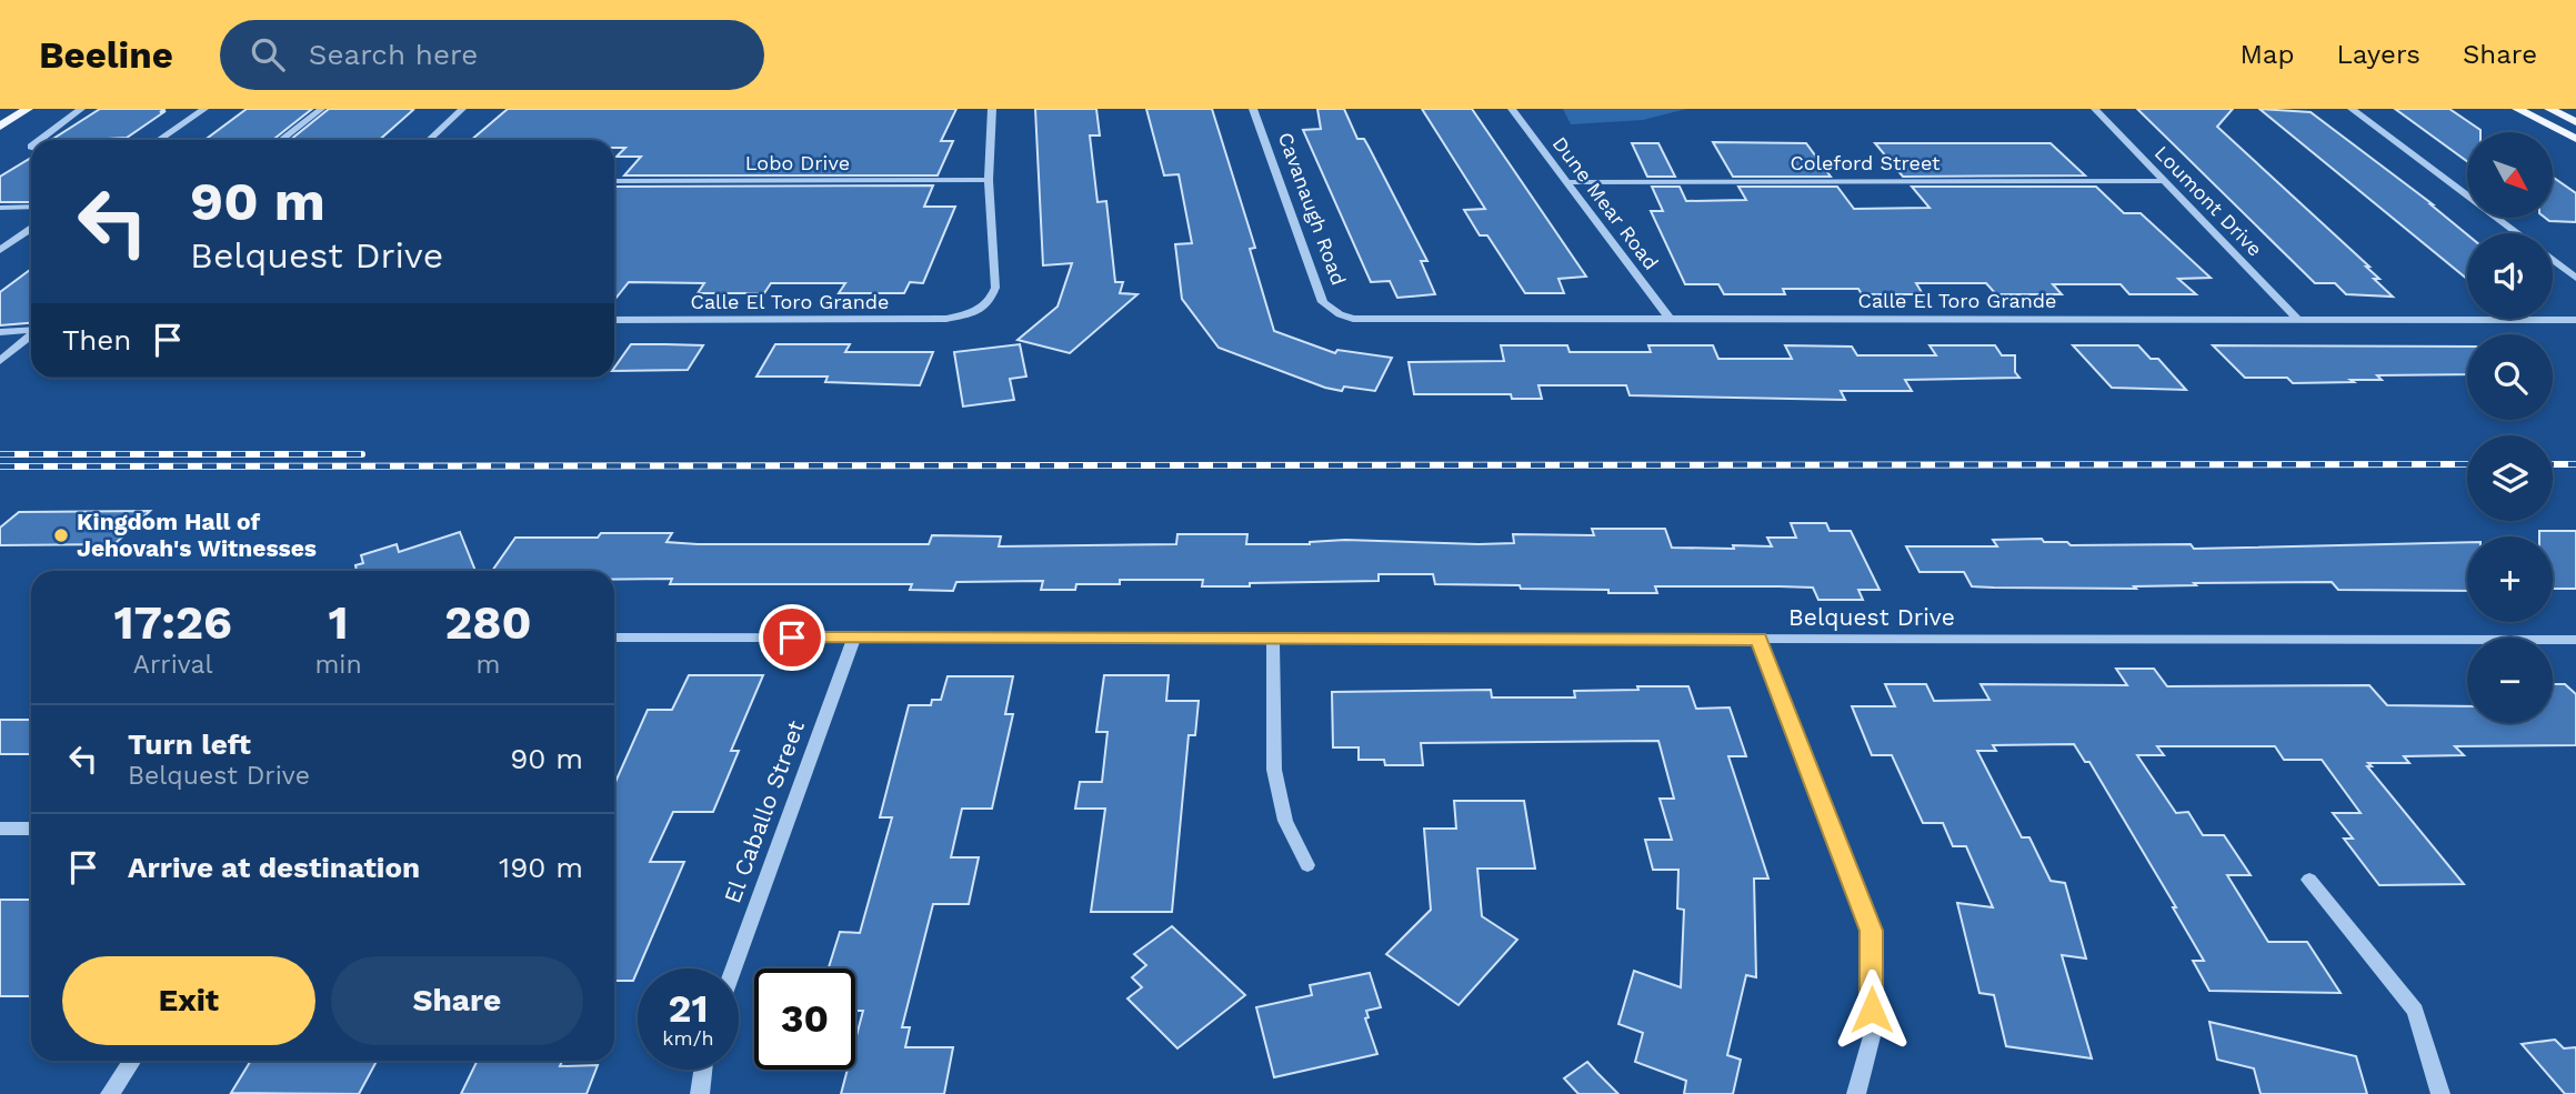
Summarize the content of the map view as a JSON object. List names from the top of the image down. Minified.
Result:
{"streets":{"street":["Lobo Drive","Coleford Street","Loumont Drive","Dune Mear Road","Cavanaugh Road","Calle El Toro Grande","Belquest Drive","El Caballo Street"]},"crossings":[["Coleford Street","Loumont Drive"],["Coleford Street","Dune Mear Road"],["Loumont Drive","Calle El Toro Grande"],["Dune Mear Road","Calle El Toro Grande"],["Cavanaugh Road","Calle El Toro Grande"],["Belquest Drive","El Caballo Street"]],"places":["Kingdom Hall of Jehovah's Witnesses"],"north":"bottom right","page":{"header":"Beeline","search":"Search here","nav":["Map","Layers","Share"],"map_buttons":["+","−"],"turn":["90 m","Belquest Drive"],"then":"Then","eta":["17:26","Arrival","1","min","280","m"],"list":[{"name":"Turn left","note":"Belquest Drive","value":"90 m"},{"name":"Arrive at destination","value":"190 m"}],"buttons":["Exit","Share"],"speed":"21 km/h","limit":"30"}}
